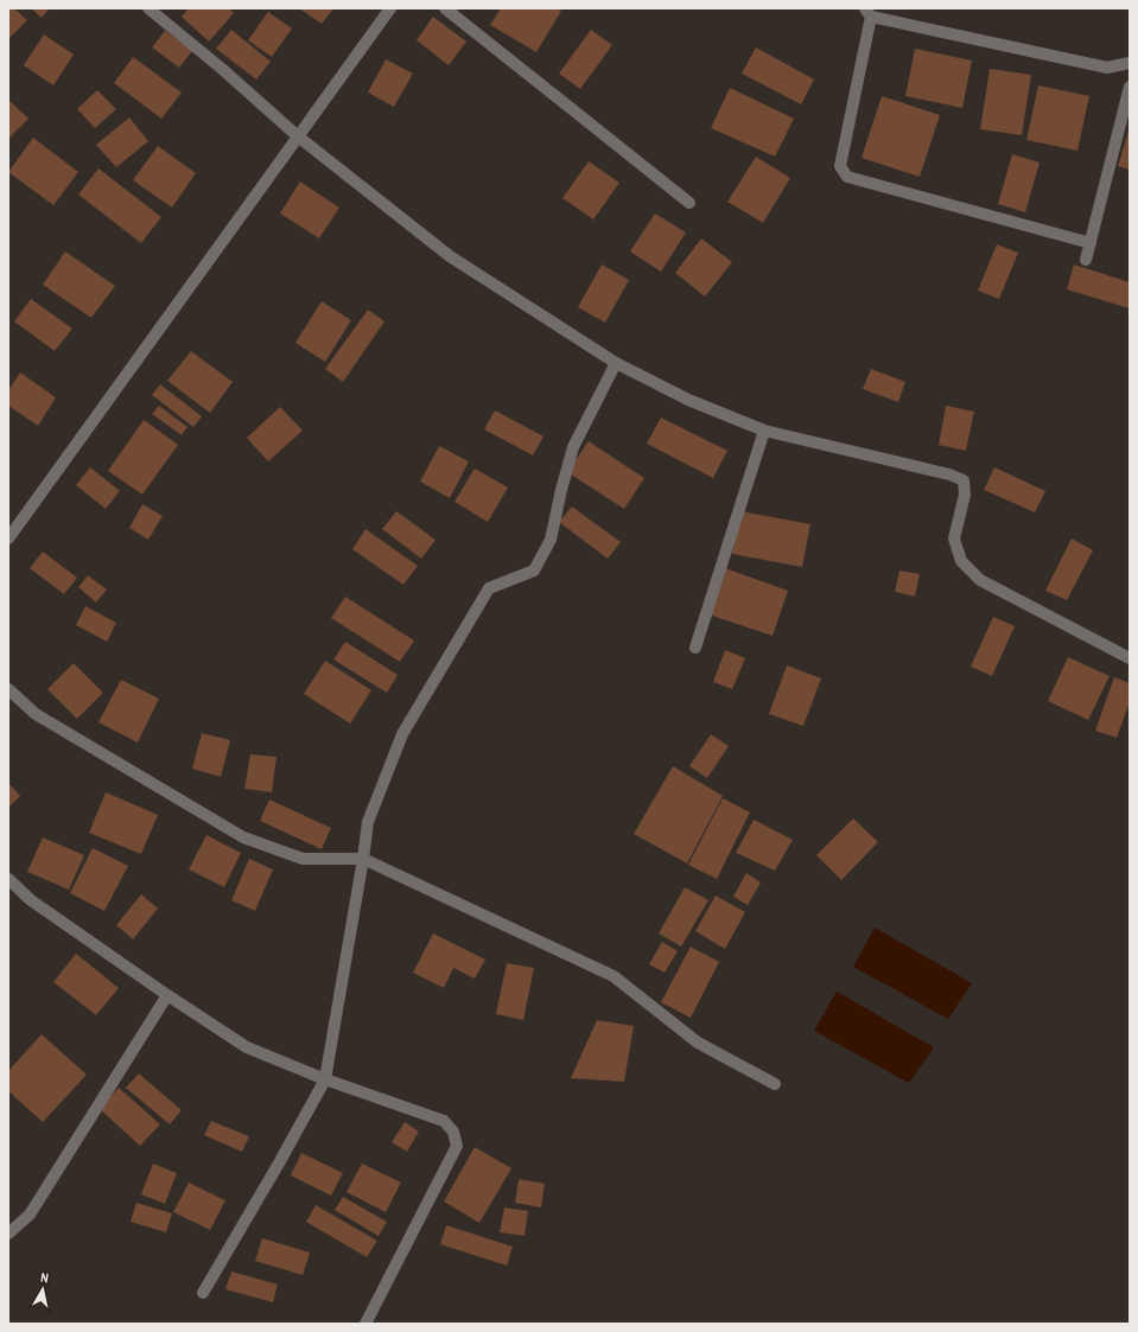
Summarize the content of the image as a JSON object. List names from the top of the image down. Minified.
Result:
{"north":"top"}
